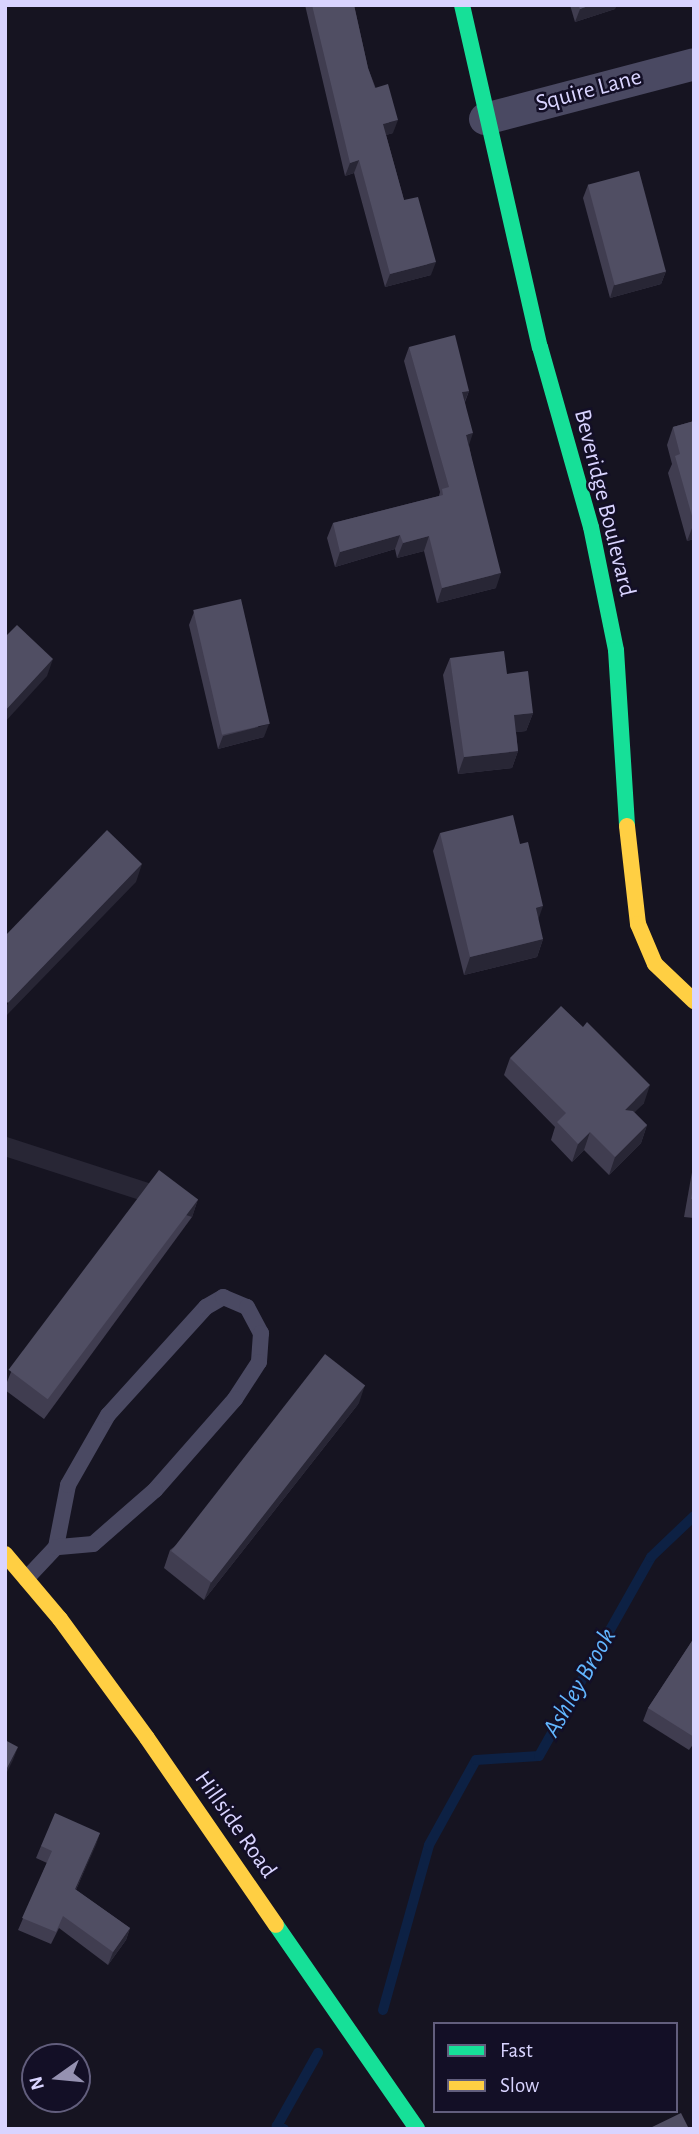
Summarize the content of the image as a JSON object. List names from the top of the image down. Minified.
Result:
{"streets":{"street":["Squire Lane","Beveridge Boulevard","Hillside Road"]},"crossings":[["Squire Lane","Beveridge Boulevard"]],"water":["Ashley Brook"],"legend":["Fast","Slow"],"north":"left"}
